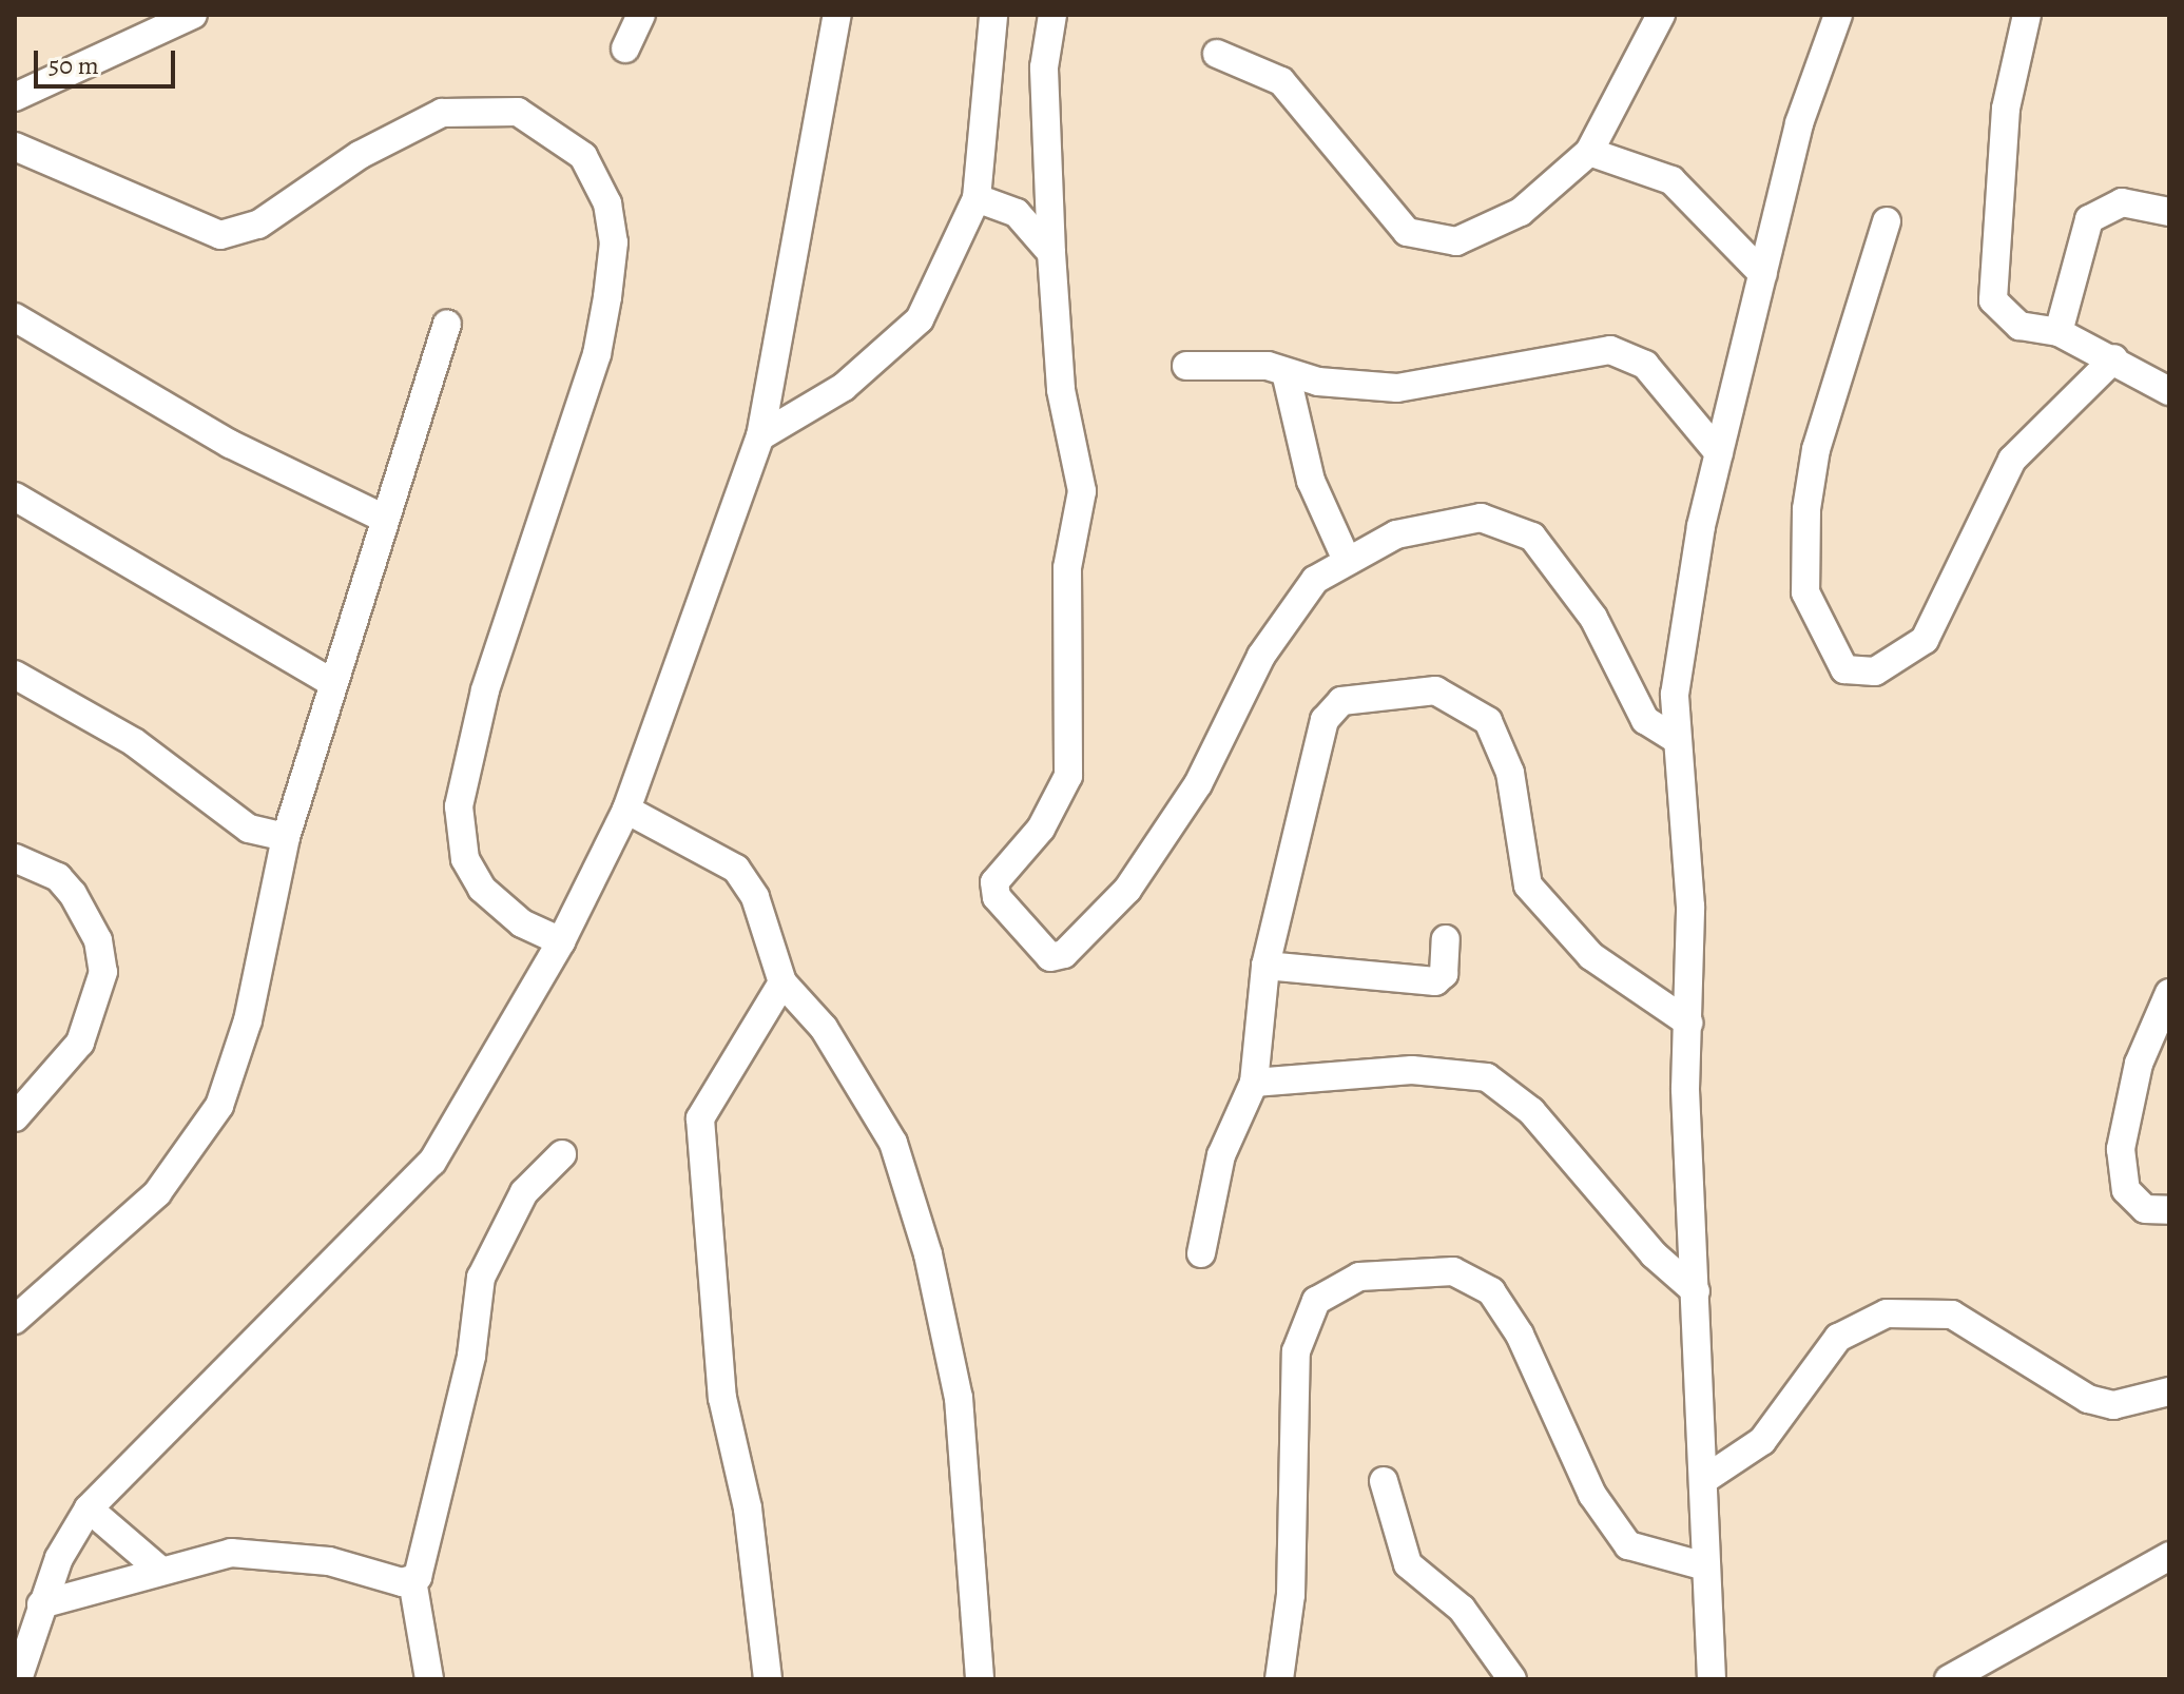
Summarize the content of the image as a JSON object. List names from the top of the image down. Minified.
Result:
{"scale_bar":"50 m"}
